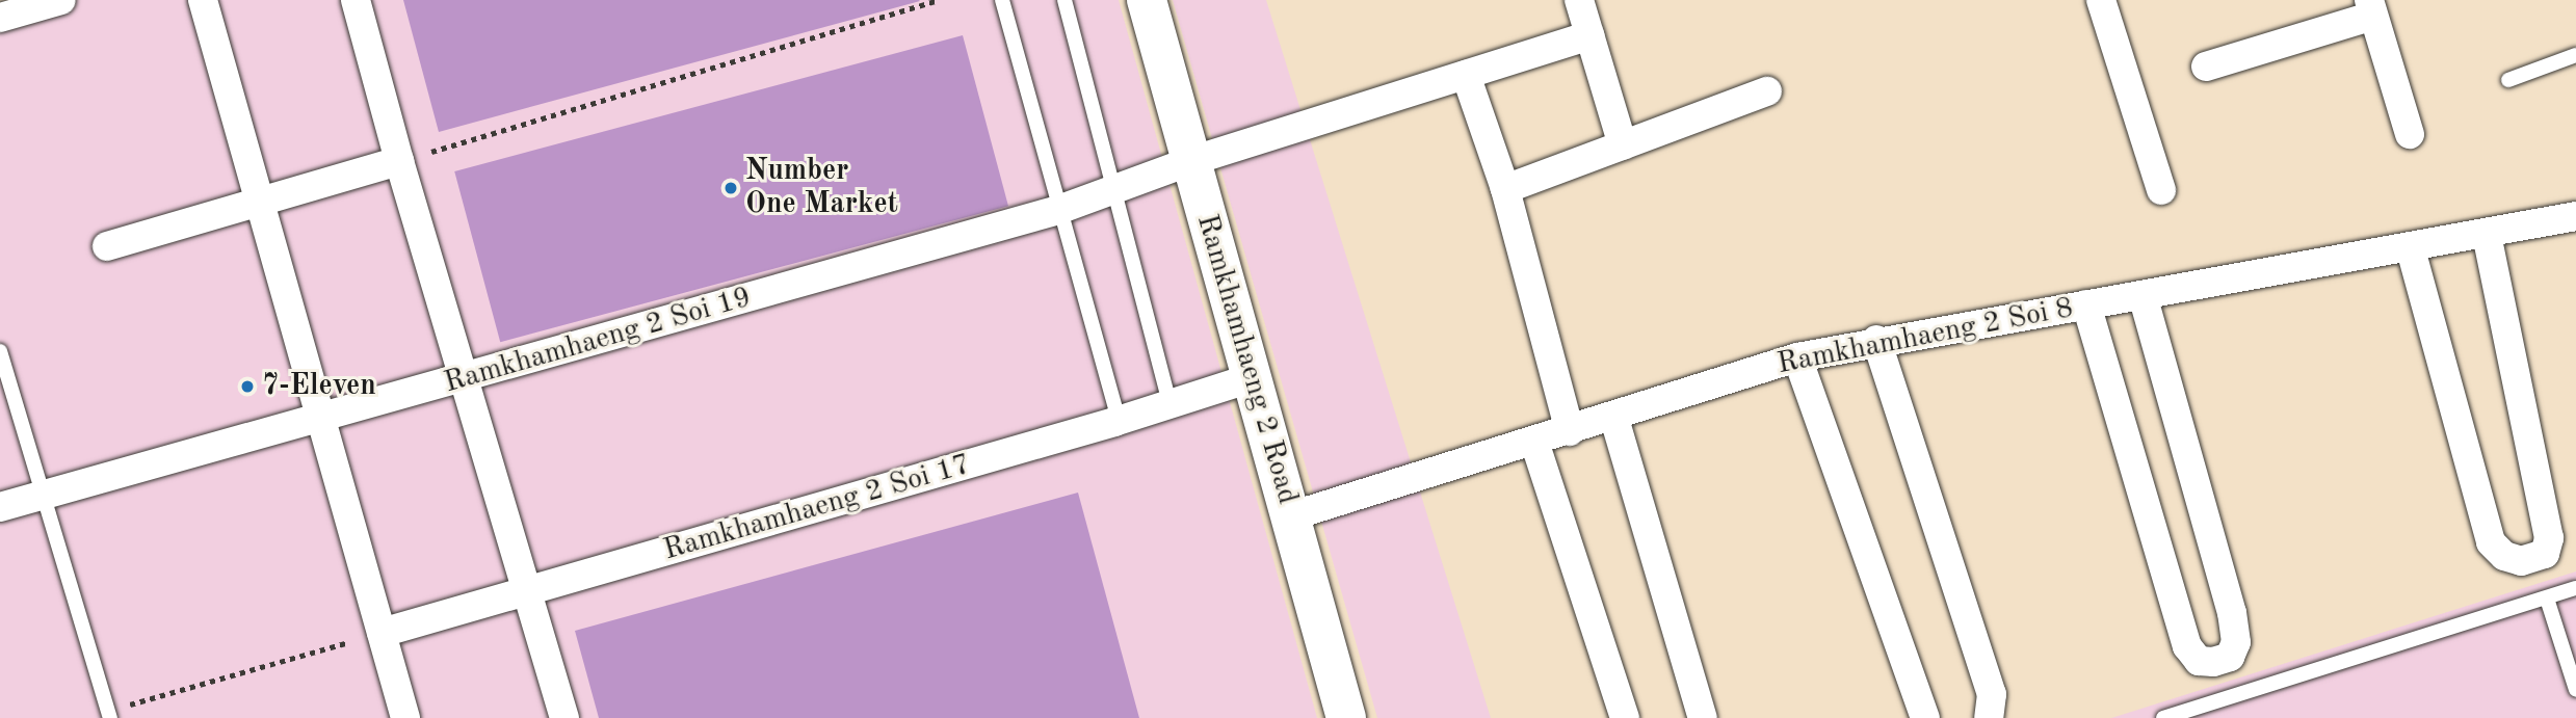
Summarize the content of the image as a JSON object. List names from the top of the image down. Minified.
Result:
{"streets":{"main road":["Ramkhamhaeng 2 Road"],"street":["Ramkhamhaeng 2 Soi 8","Ramkhamhaeng 2 Soi 19","Ramkhamhaeng 2 Soi 17"]},"crossings":[["Ramkhamhaeng 2 Soi 8","Ramkhamhaeng 2 Road"],["Ramkhamhaeng 2 Soi 19","Ramkhamhaeng 2 Road"],["Ramkhamhaeng 2 Road","Ramkhamhaeng 2 Soi 17"]],"places":["Number One Market","7-Eleven"]}
